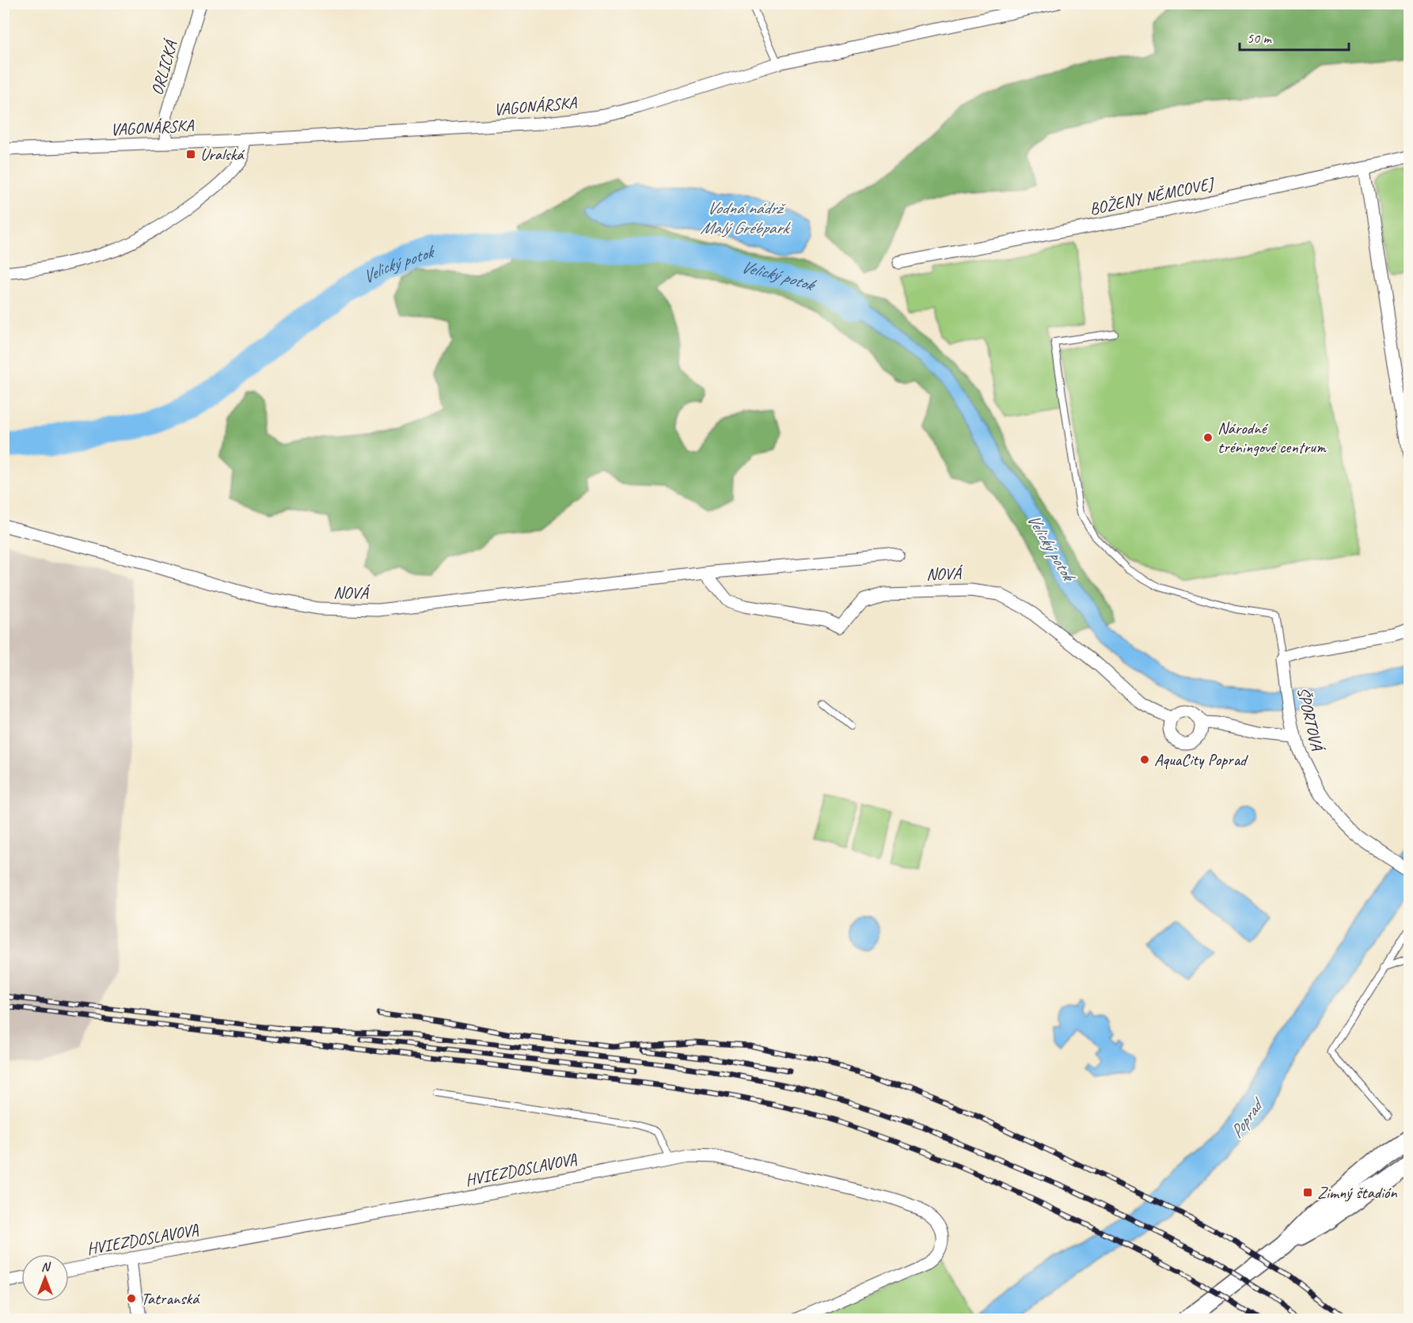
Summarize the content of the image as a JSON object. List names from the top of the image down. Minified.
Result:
{"streets":{"street":["ORLICKÁ","VAGONÁRSKA","BOŽENY NĚMCOVEJ","NOVÁ","ŠPORTOVÁ","HVIEZDOSLAVOVA"]},"crossings":[["ORLICKÁ","VAGONÁRSKA"]],"water":["Vodná nádrž Malý Grébpark","Velický potok","Poprad"],"places":{"transit":["Uralská","Zimný štadión"],"other":["Národné tréningové centrum","AquaCity Poprad","Tatranská"]},"scale_bar":"50 m","north":"top"}
